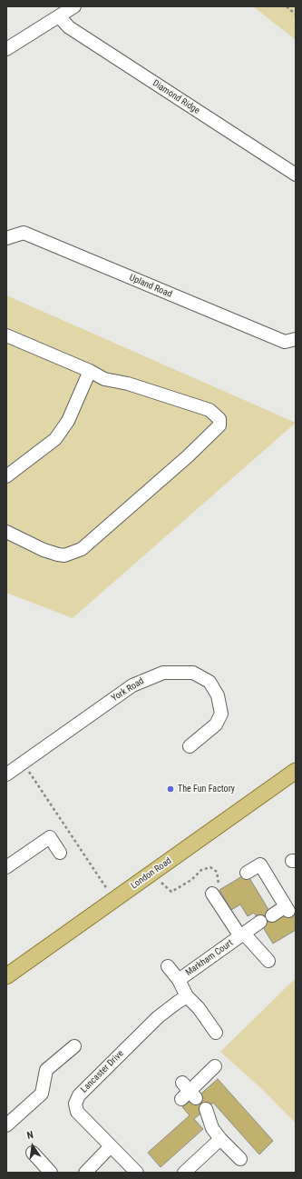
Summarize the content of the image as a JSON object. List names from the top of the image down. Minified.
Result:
{"streets":{"main road":["London Road"],"street":["Diamond Ridge","Upland Road","York Road","Markham Court","Lancaster Drive"]},"crossings":[["Markham Court","Lancaster Drive"]],"places":["The Fun Factory"],"north":"top"}
